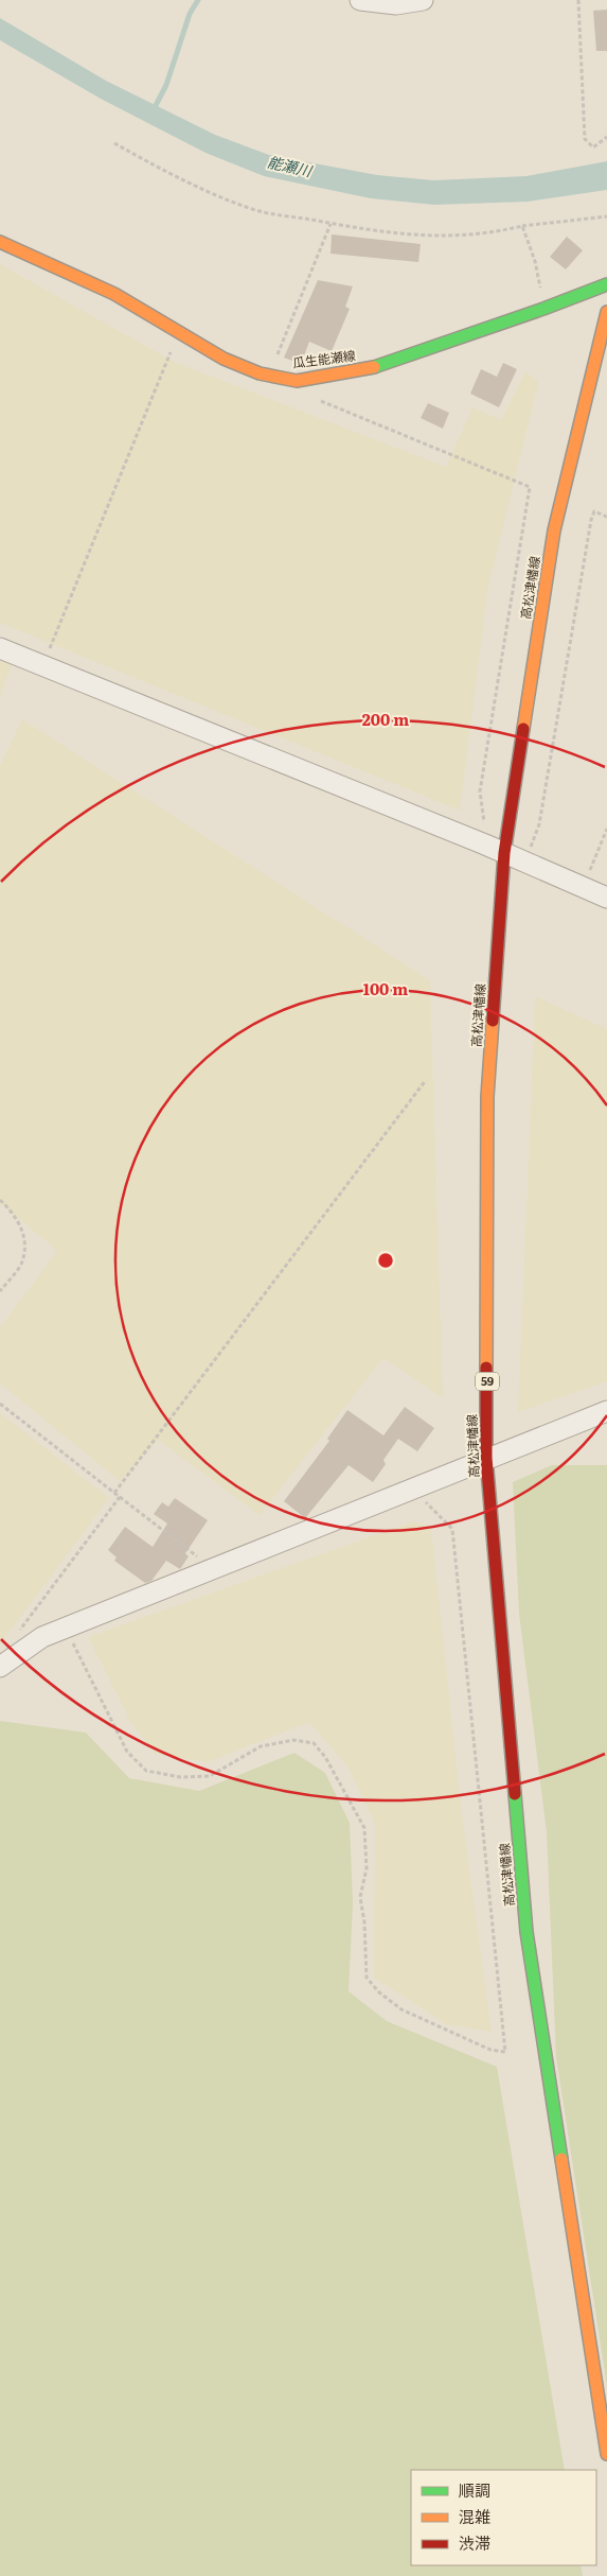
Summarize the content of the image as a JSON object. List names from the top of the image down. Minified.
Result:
{"streets":{"main road":["瓜生能瀬線","高松津幡線","59"]},"water":["能瀬川"],"legend":["順調","混雑","渋滞"],"rings":["200 m","100 m"]}
